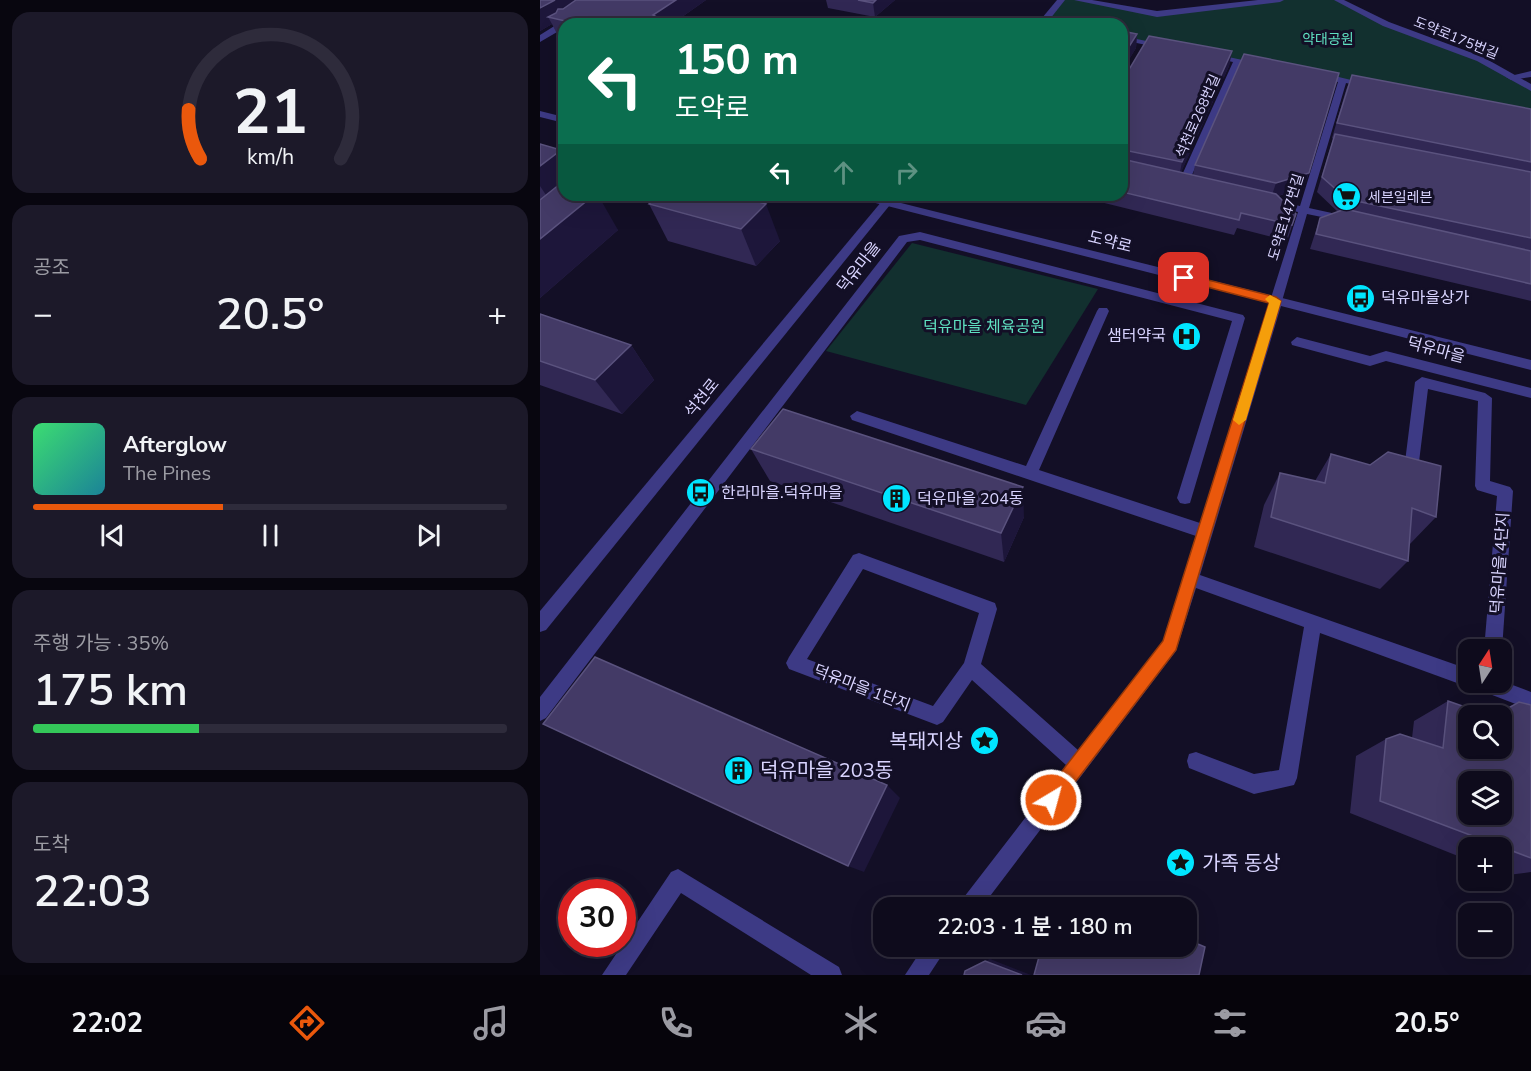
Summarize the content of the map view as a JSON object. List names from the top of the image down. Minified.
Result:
{"streets":{"street":["도약로175번길","도약로","덕유마을","석천로","덕유마을 4단지","덕유마을 1단지"],"lane":["석천로268번길","도약로147번길"]},"crossings":[["도약로147번길","도약로"]],"parks":["약대공원","덕유마을 체육공원"],"places":{"supermarket":["세븐일레븐"],"bus stop":["덕유마을상가","한라마을.덕유마을"],"hospital":["샘터약국"],"building":["덕유마을 204동","덕유마을 203동"],"place":["복돼지상","가족 동상"]},"north":"top","page":{"turn":["150 m","도약로"],"tile":["공조",["주행 가능 · 35%","175 km"],["도착","22:03"]],"heat":["−","20.5°","+"],"song":["Afterglow","The Pines"],"map_buttons":["+","−"],"limit":"30","trip":"22:03 · 1 분 · 180 m","tabs":["22:02","20.5°"],"gauge":["21","km/h"]}}
